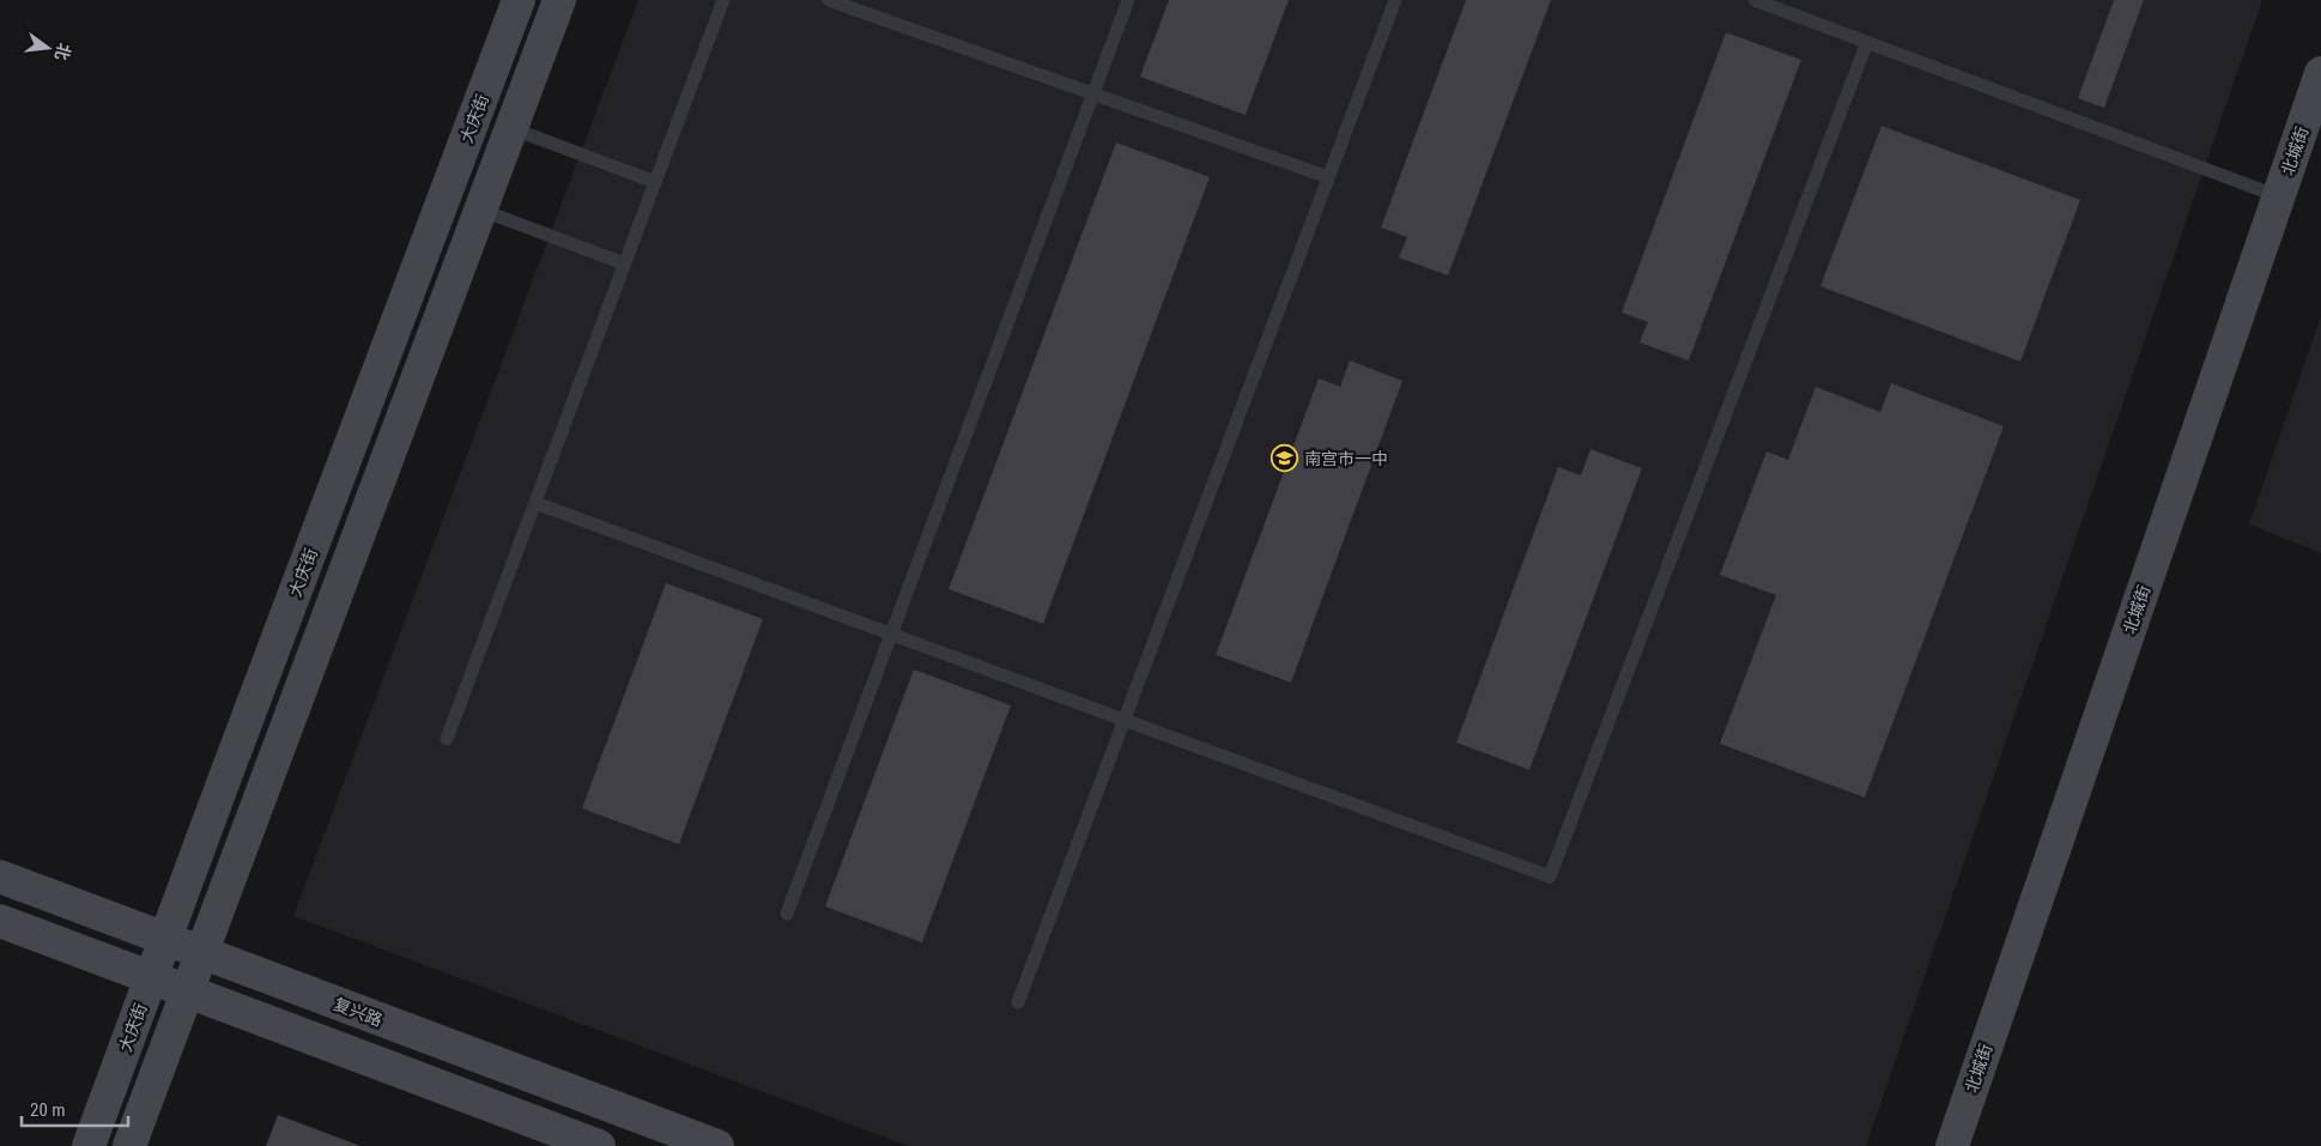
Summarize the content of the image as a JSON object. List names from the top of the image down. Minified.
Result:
{"streets":{"street":["大庆街","北城街","复兴路"]},"crossings":[["大庆街","复兴路"]],"places":{"school or university":["南宫市一中"]},"scale_bar":"20 m","north":"right"}
